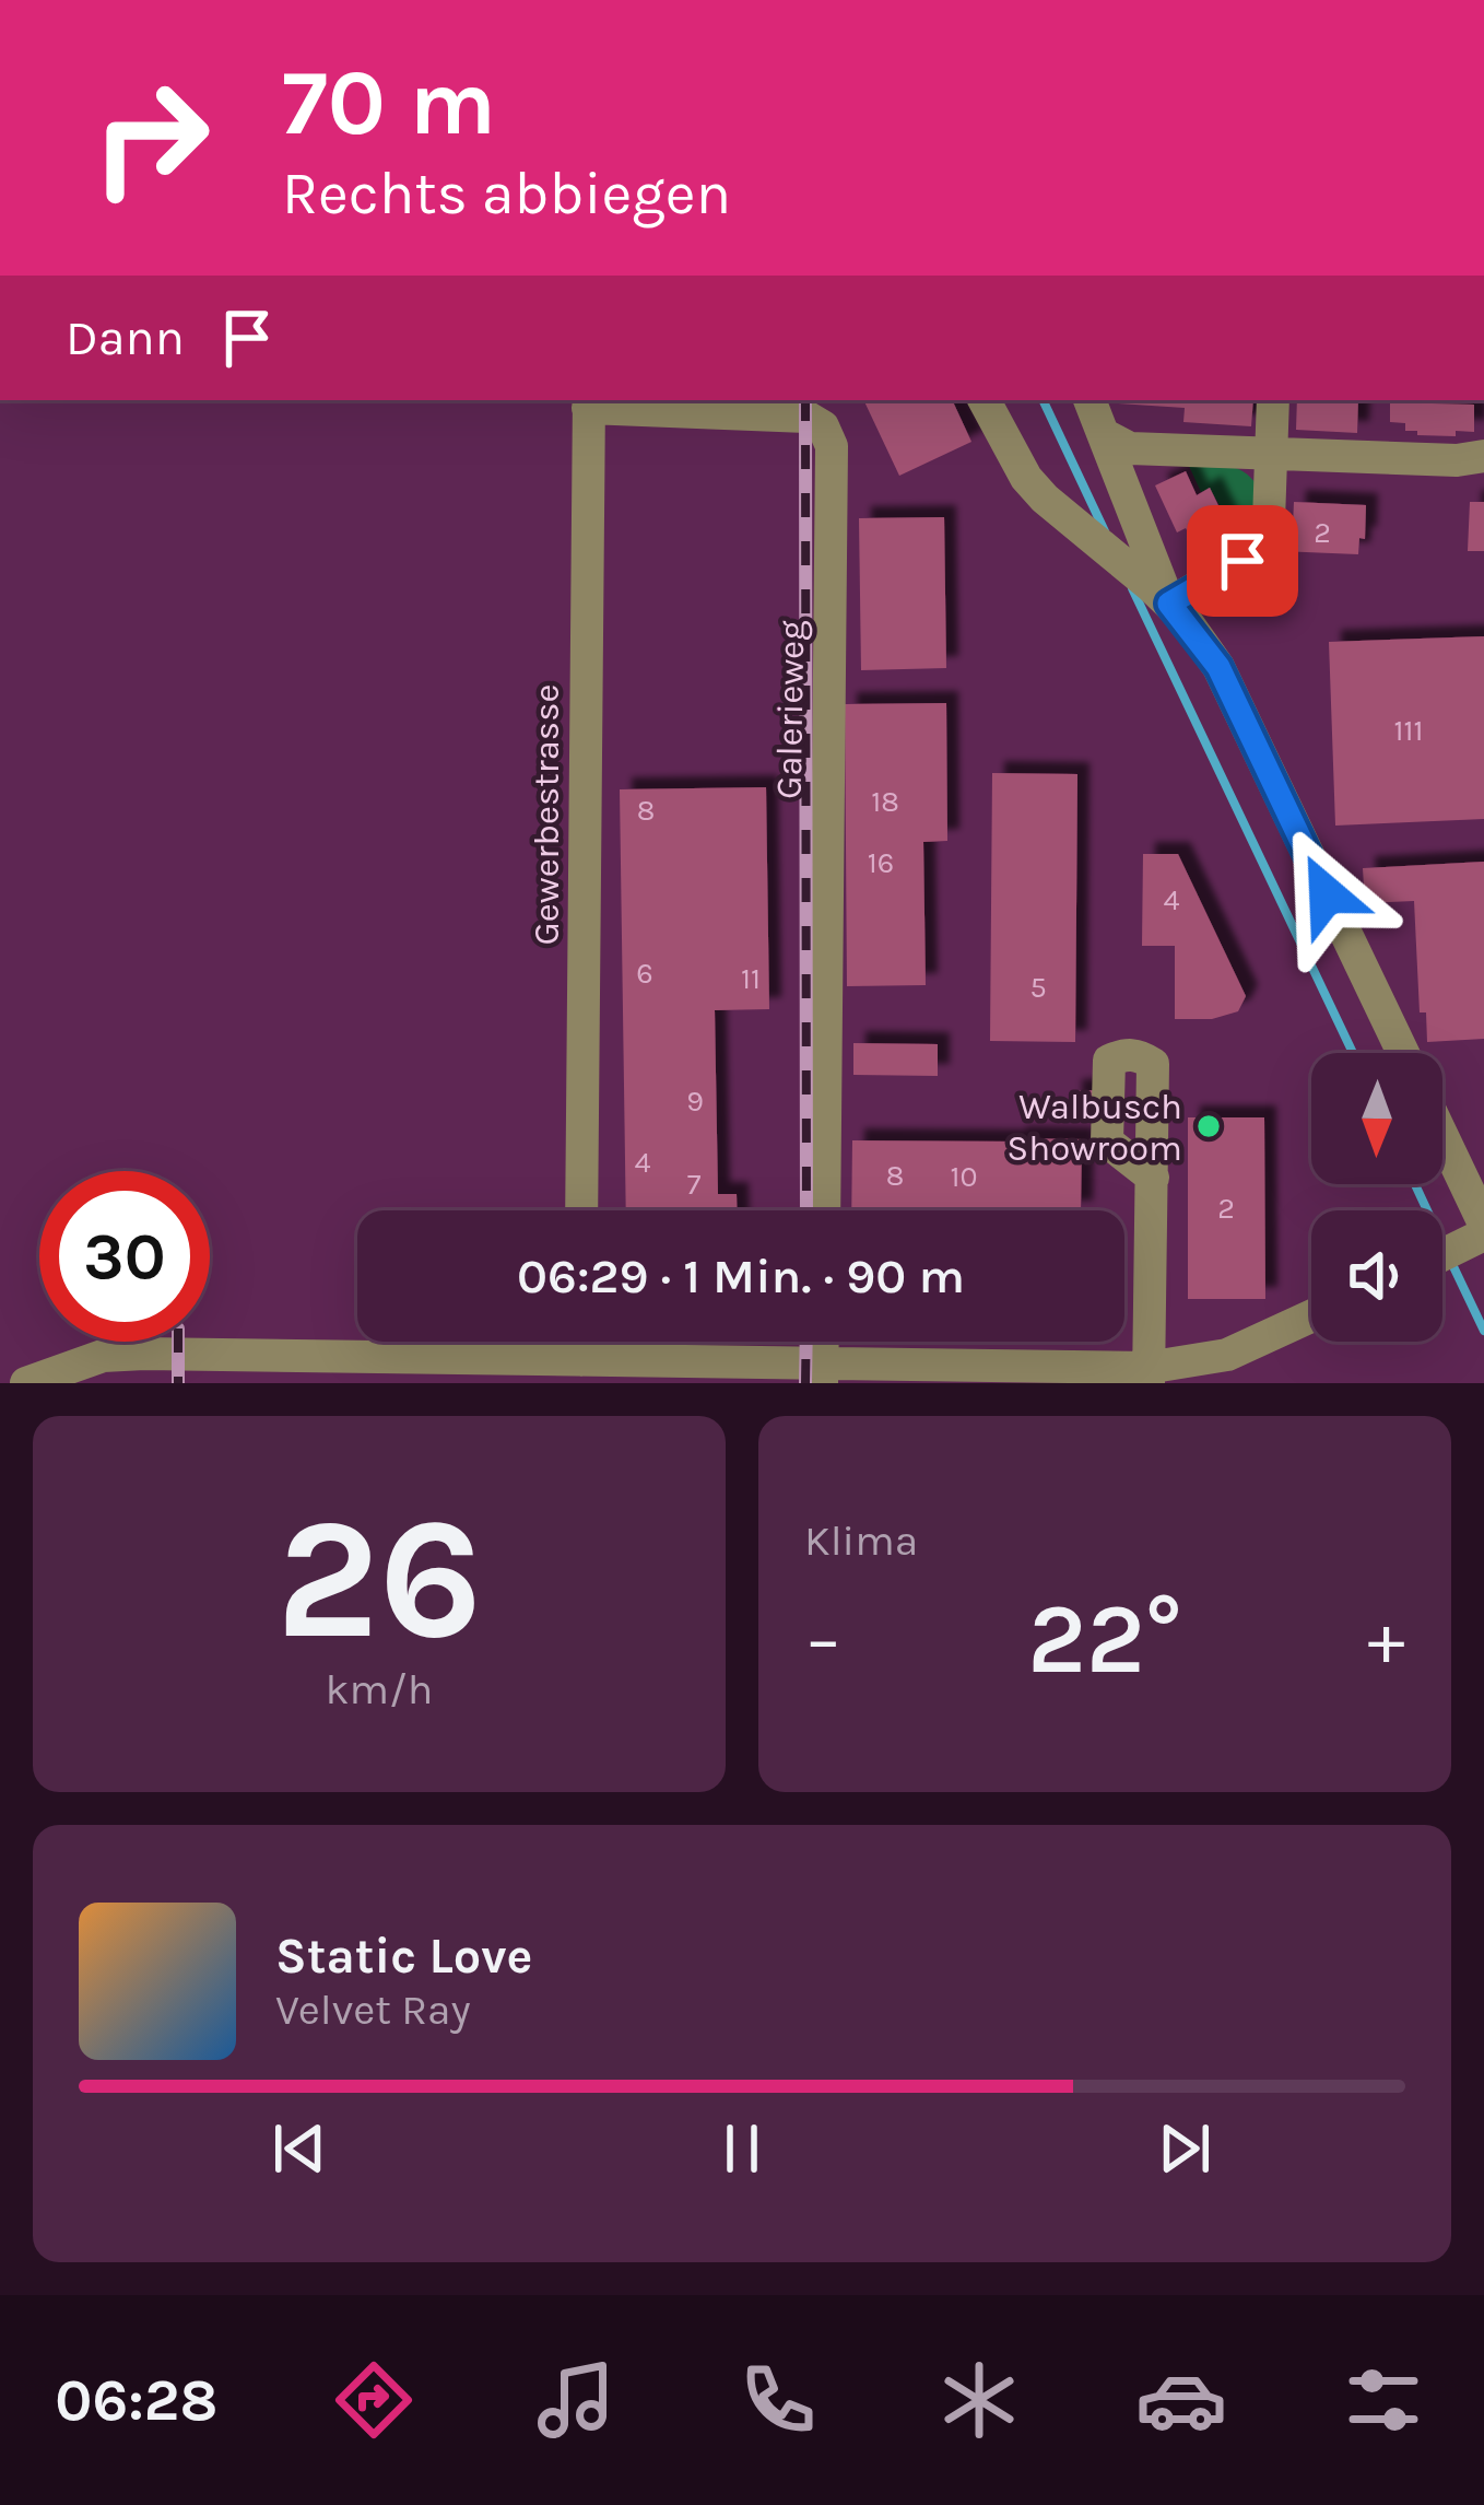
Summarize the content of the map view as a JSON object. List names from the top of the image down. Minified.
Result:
{"streets":{"street":["Galerieweg","Gewerbestrasse"]},"crossings":[["Galerieweg","Gewerbestrasse"]],"places":["Walbusch Showroom"],"house_numbers":["2","111","18","8","16","4","6","11","5","9","4","8","10","7","2"],"north":"bottom","page":{"turn":["70 m","Rechts abbiegen"],"then":"Dann","limit":"30","trip":"06:29 · 1 Min. · 90 m","tile":[["26","km/h"],"Klima"],"heat":["−","22°","+"],"song":["Static Love","Velvet Ray"],"tabs":"06:28"}}
